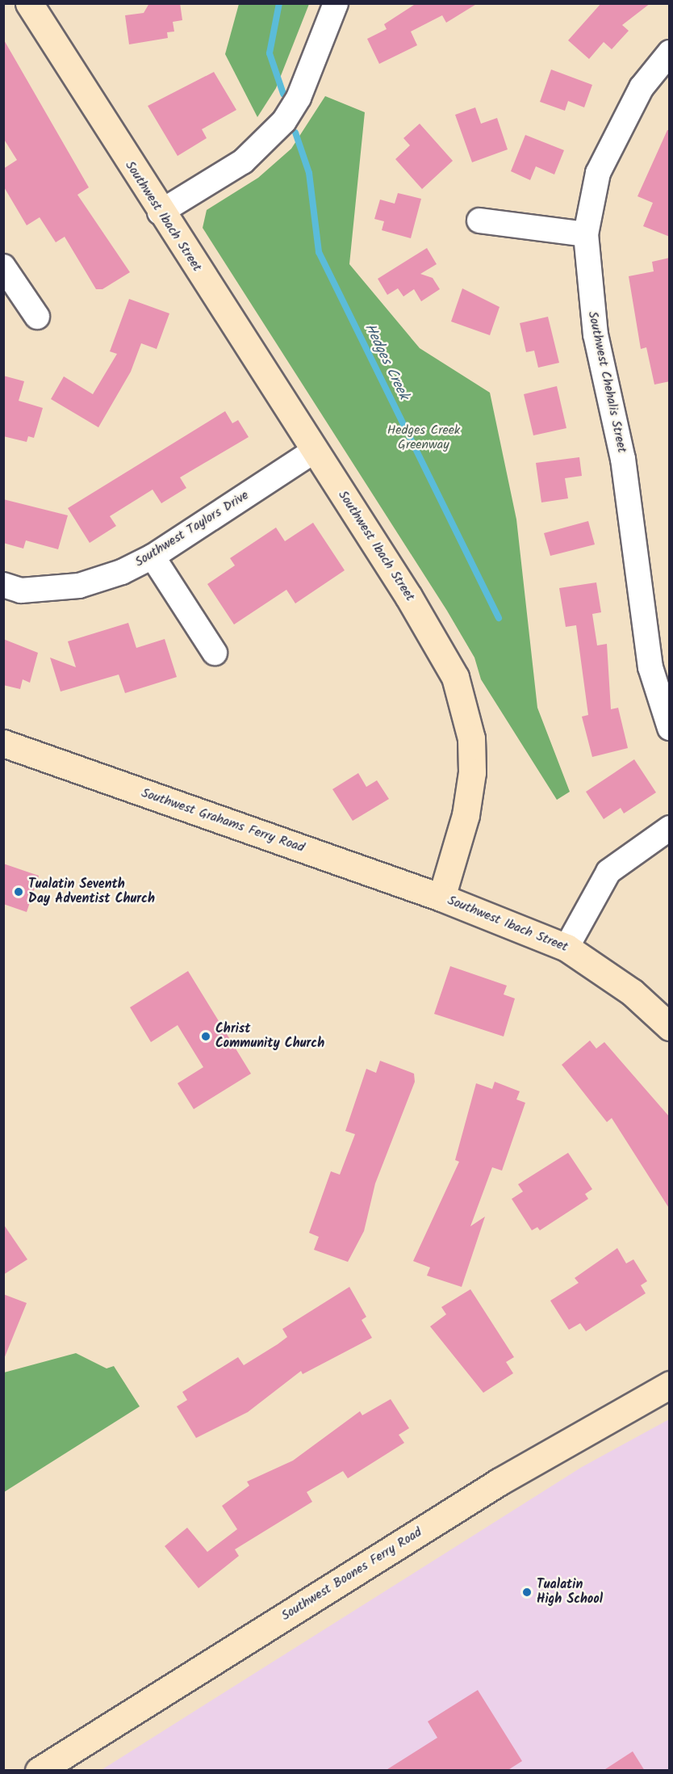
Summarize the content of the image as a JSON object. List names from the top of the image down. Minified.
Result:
{"streets":{"street":["Southwest Ibach Street","Southwest Chehalis Street","Southwest Taylors Drive","Southwest Grahams Ferry Road","Southwest Boones Ferry Road"]},"crossings":[["Southwest Ibach Street","Southwest Taylors Drive"],["Southwest Ibach Street","Southwest Grahams Ferry Road"]],"water":["Hedges Creek"],"parks":["Hedges Creek Greenway"],"places":["Tualatin Seventh Day Adventist Church","Christ Community Church","Tualatin High School"]}
